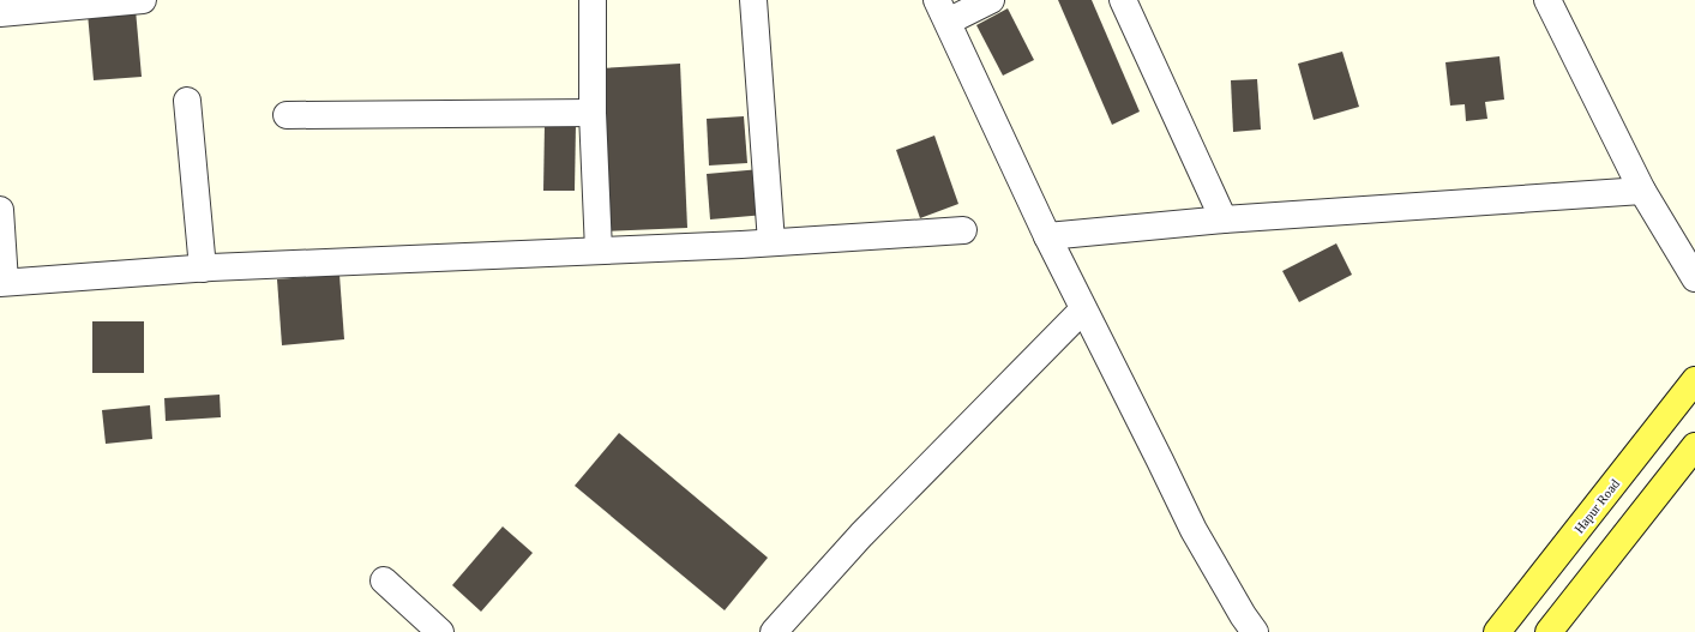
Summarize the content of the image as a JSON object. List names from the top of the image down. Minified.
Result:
{"streets":{"main road":["Hapur Road"]}}
